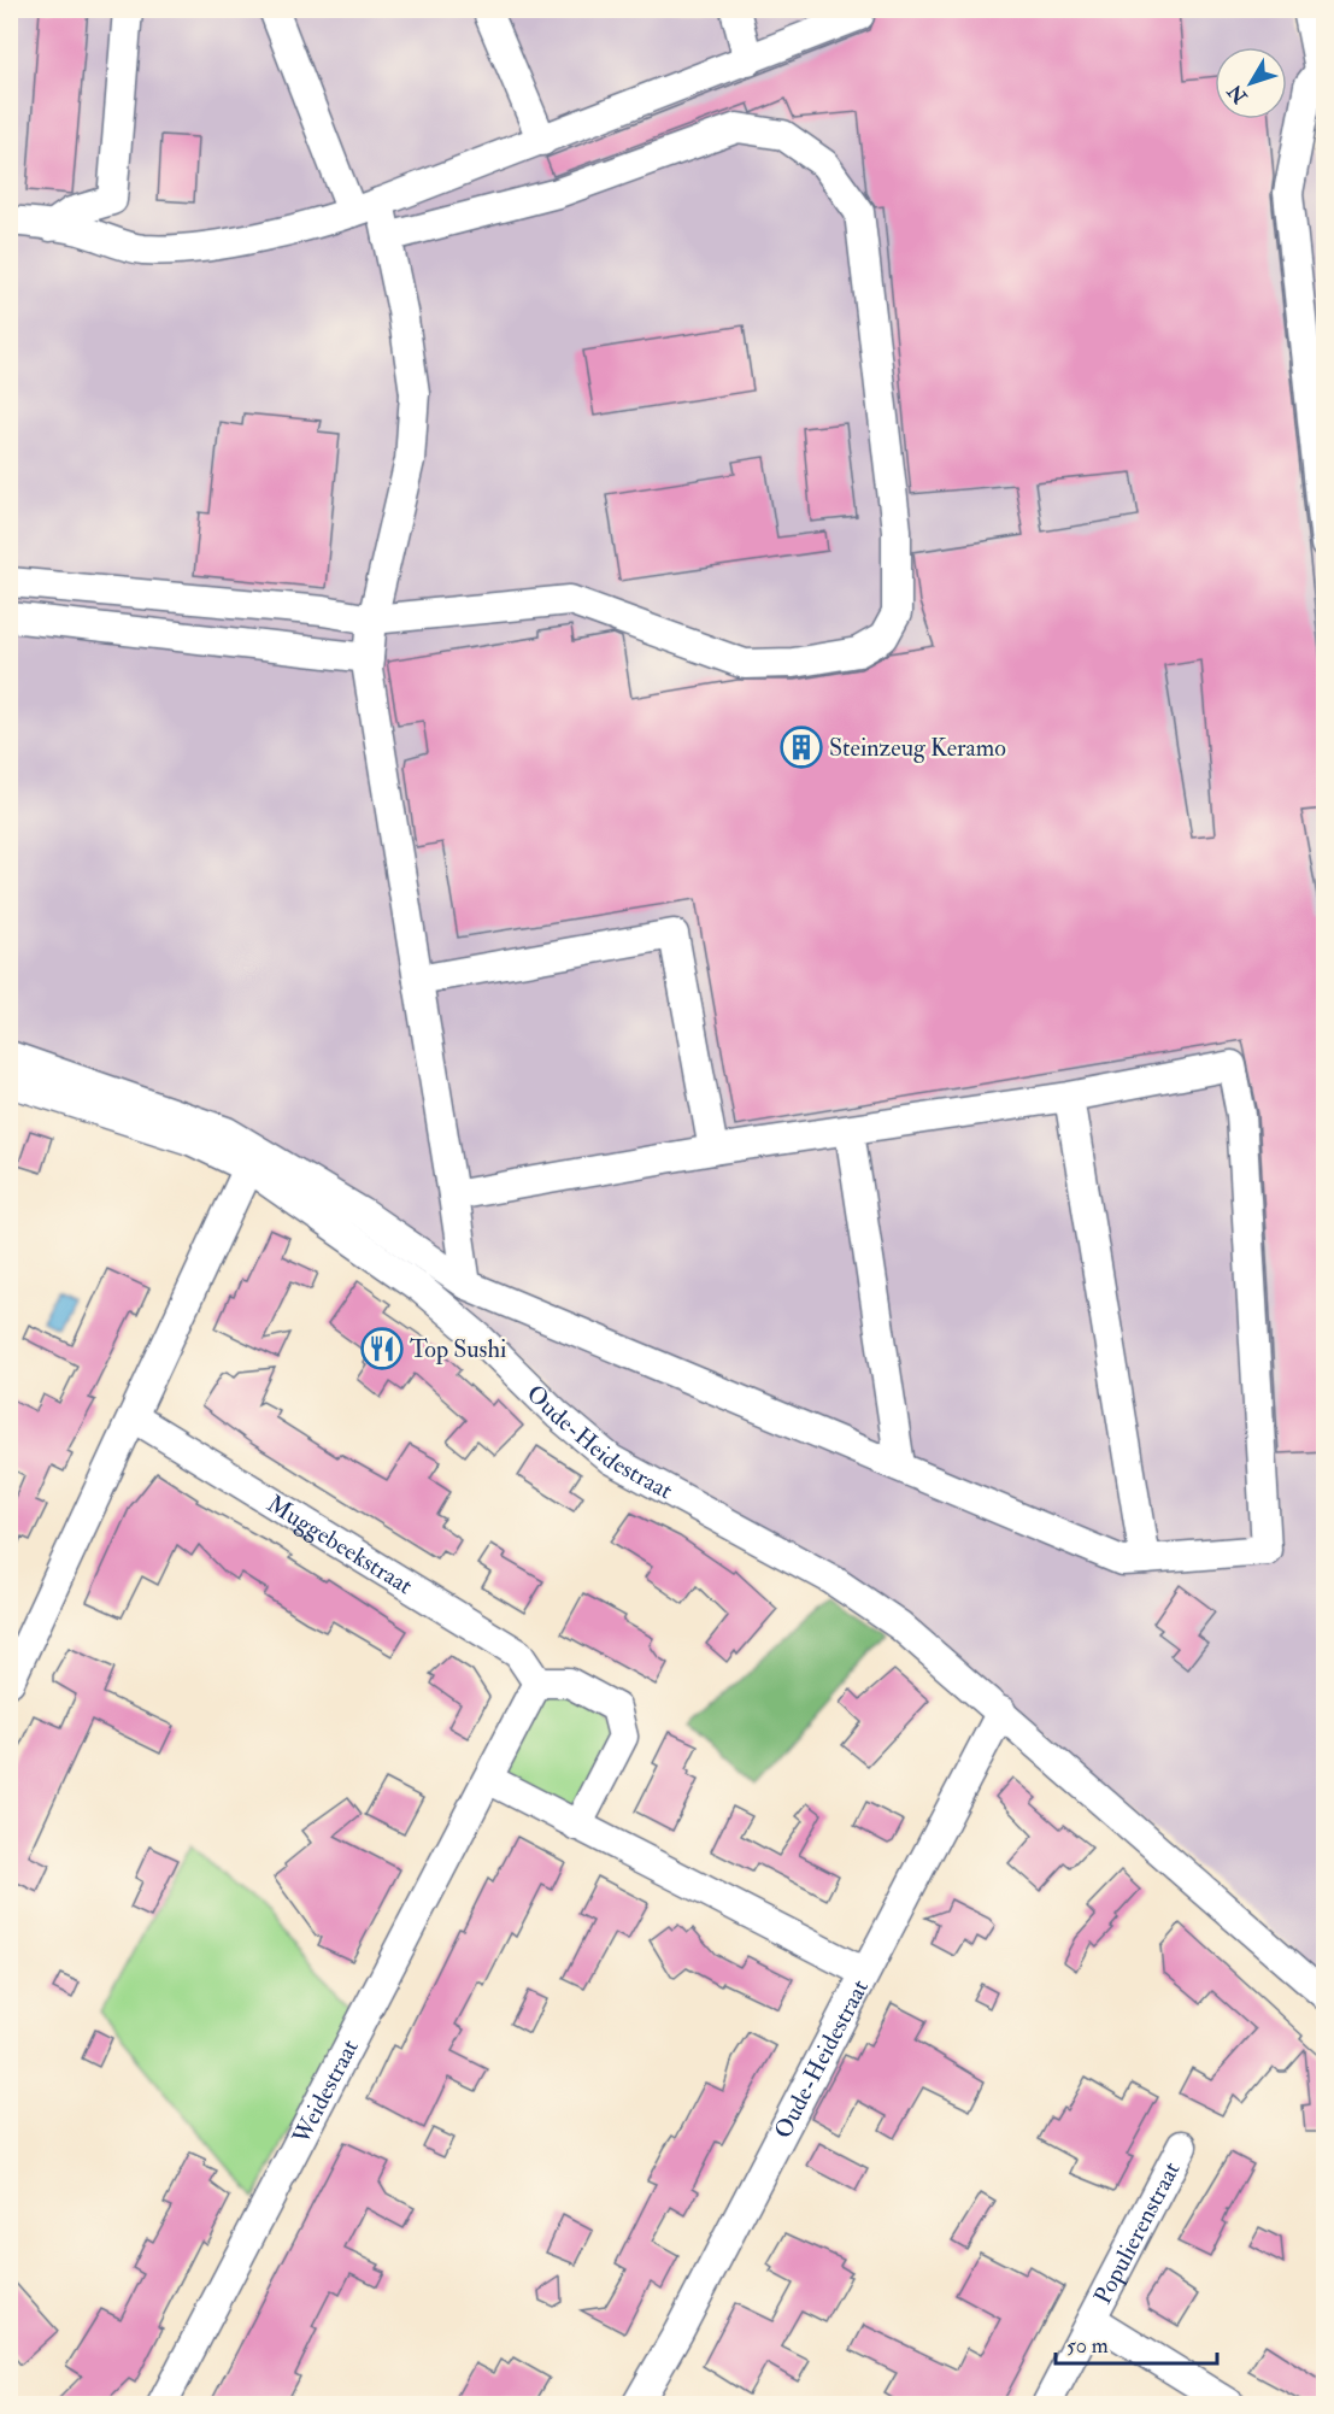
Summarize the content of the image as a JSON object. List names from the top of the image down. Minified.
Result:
{"streets":{"street":["Oude-Heidestraat","Muggebeekstraat","Weidestraat","Populierenstraat"]},"crossings":[["Muggebeekstraat","Weidestraat"]],"places":{"building":["Steinzeug Keramo"],"restaurant":["Top Sushi"]},"scale_bar":"50 m","north":"bottom left"}
